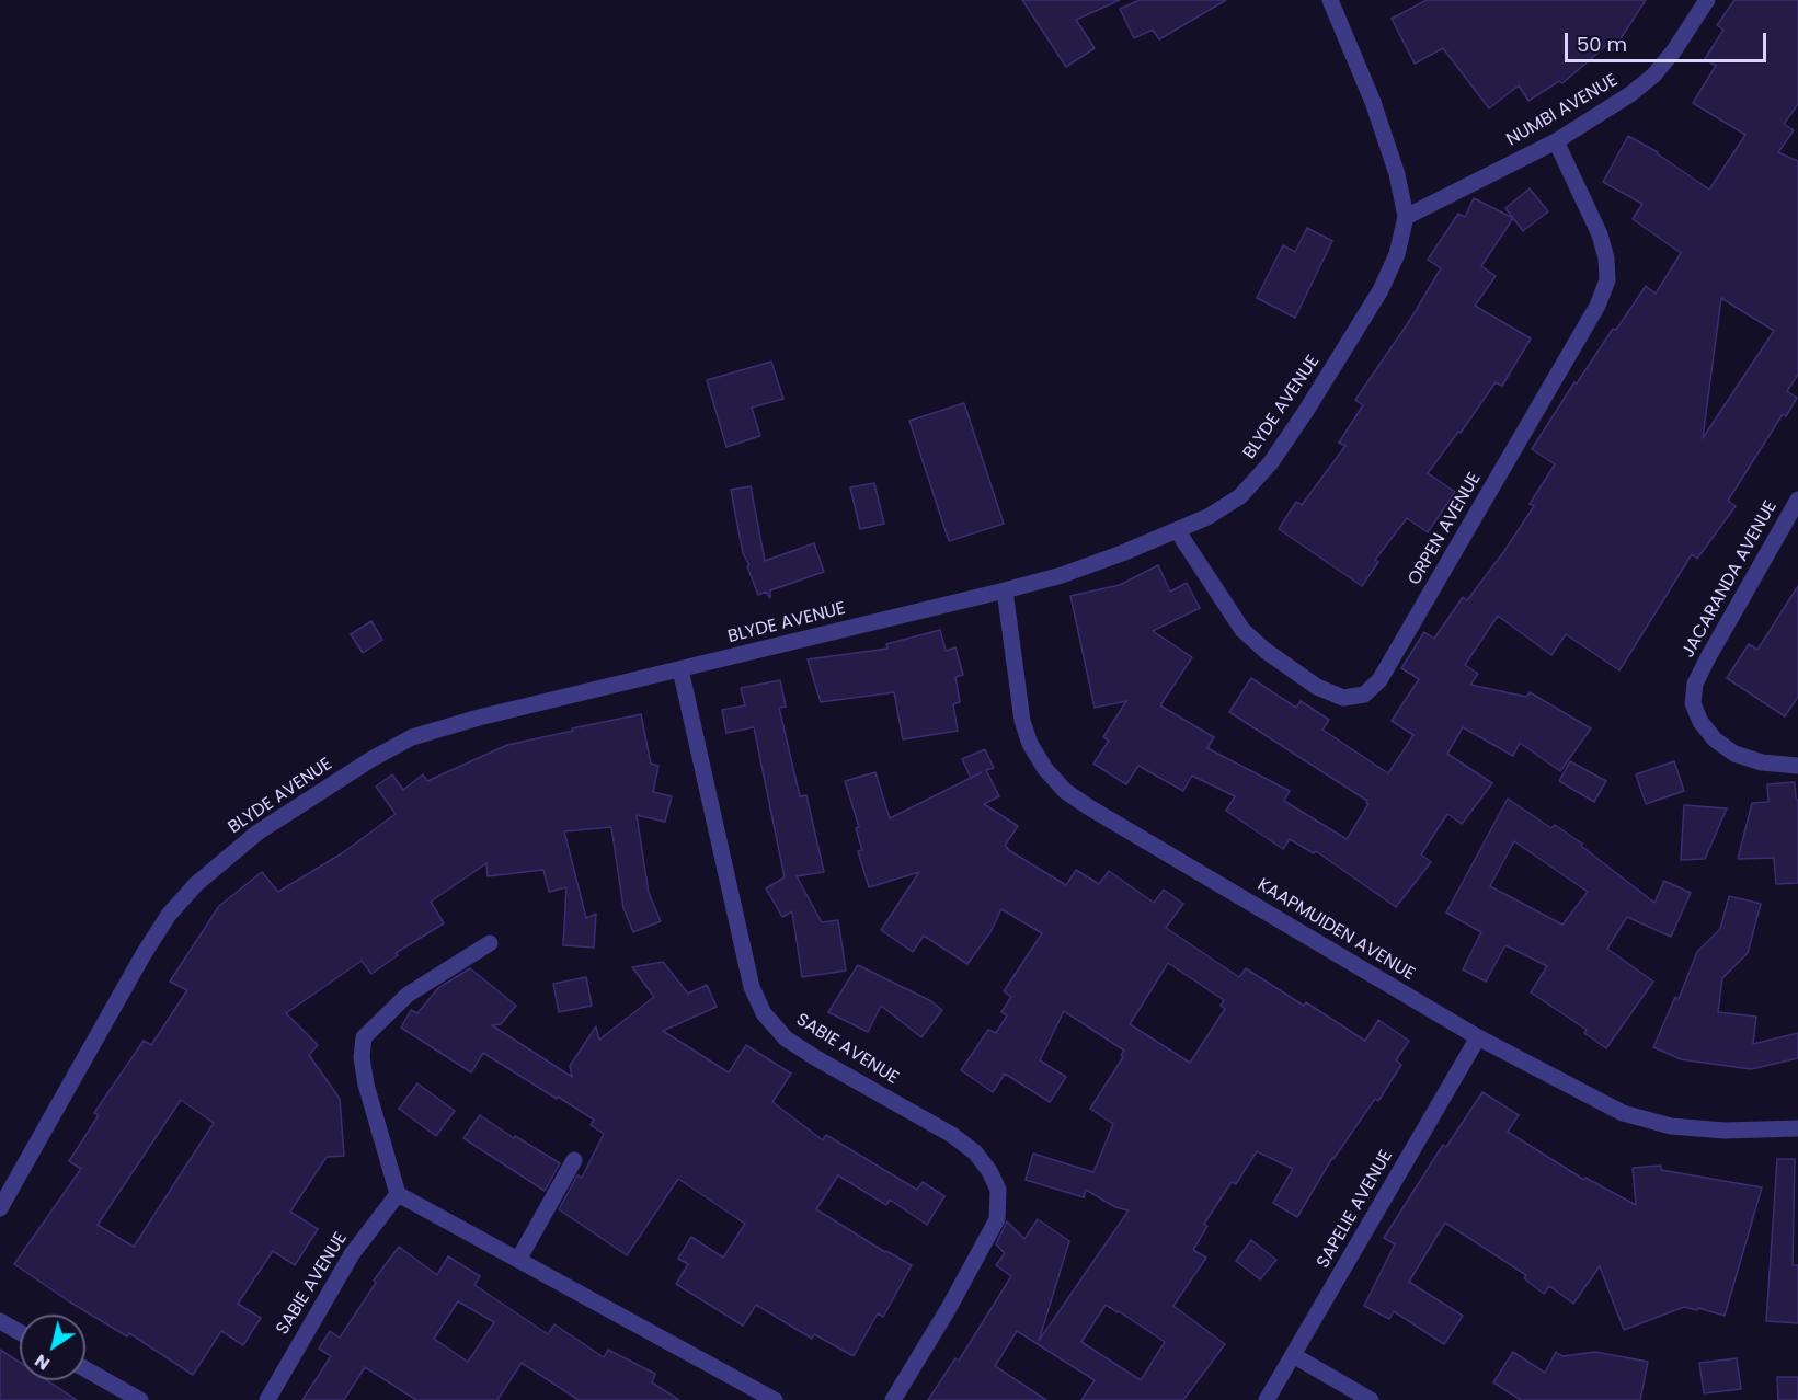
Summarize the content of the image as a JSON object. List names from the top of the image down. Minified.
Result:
{"streets":{"street":["NUMBI AVENUE","BLYDE AVENUE","ORPEN AVENUE","JACARANDA AVENUE","KAAPMUIDEN AVENUE","SABIE AVENUE","SAPELIE AVENUE"]},"crossings":[["NUMBI AVENUE","BLYDE AVENUE"],["NUMBI AVENUE","ORPEN AVENUE"],["BLYDE AVENUE","ORPEN AVENUE"],["BLYDE AVENUE","KAAPMUIDEN AVENUE"],["BLYDE AVENUE","SABIE AVENUE"],["KAAPMUIDEN AVENUE","SAPELIE AVENUE"]],"scale_bar":"50 m","north":"bottom left"}
